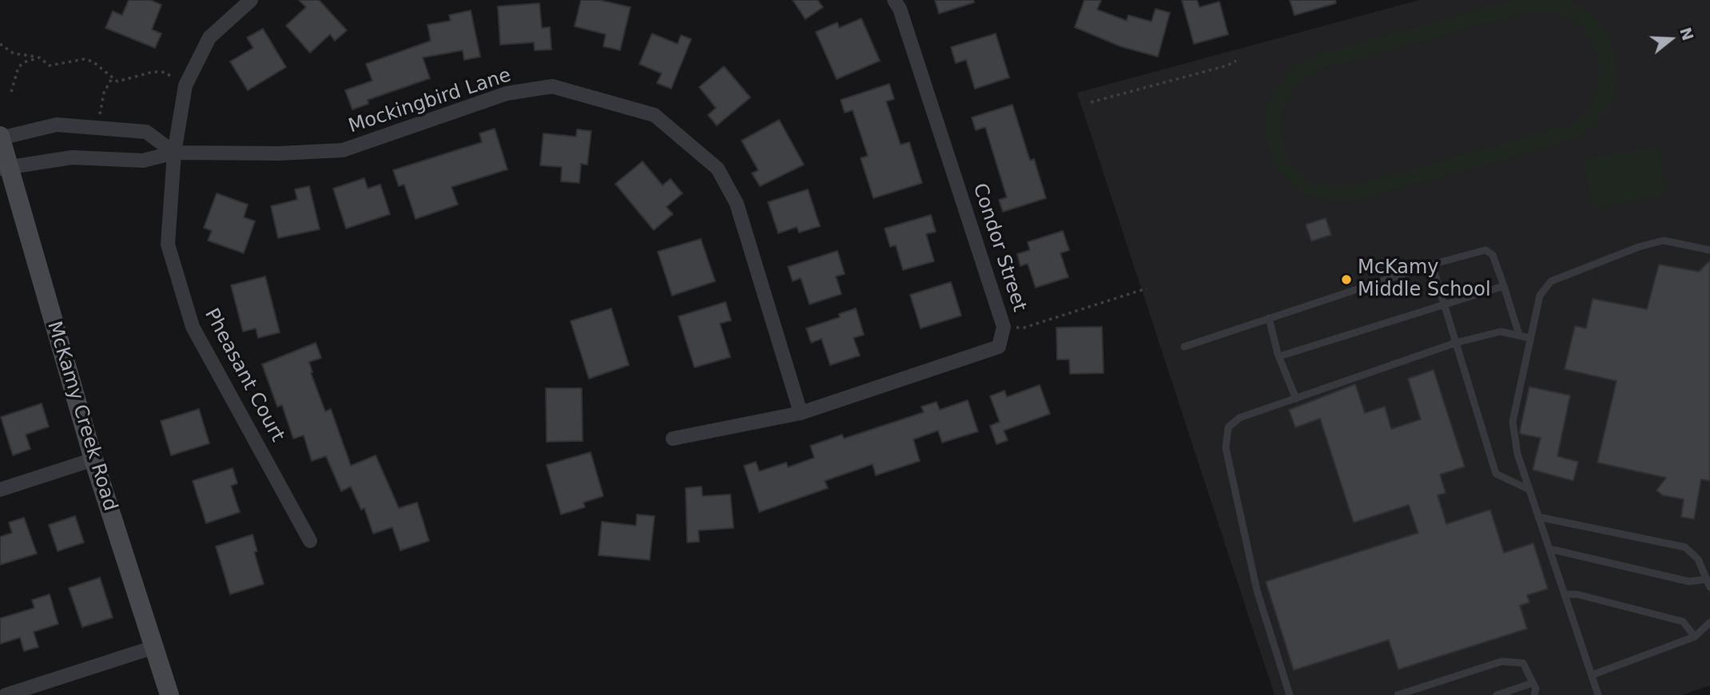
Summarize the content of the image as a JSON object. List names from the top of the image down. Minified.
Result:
{"streets":{"street":["Mockingbird Lane","Condor Street","Pheasant Court","McKamy Creek Road"]},"crossings":[["Mockingbird Lane","Condor Street"],["Mockingbird Lane","Pheasant Court"],["Mockingbird Lane","McKamy Creek Road"]],"places":["McKamy Middle School"],"north":"right"}
